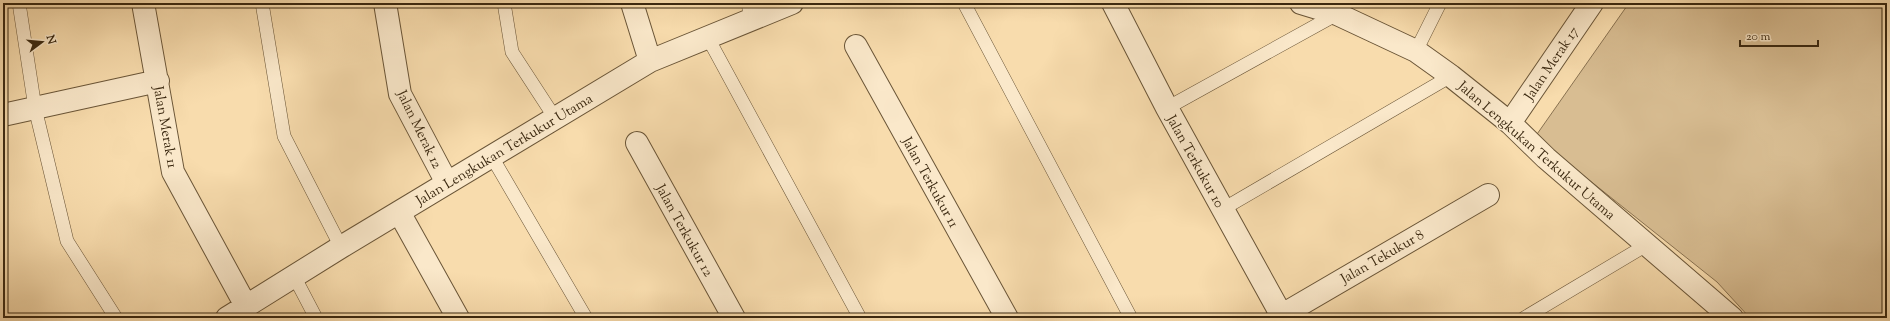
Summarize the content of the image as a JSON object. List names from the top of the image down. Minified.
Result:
{"streets":{"street":["Jalan Merak 17","Jalan Merak 11","Jalan Merak 12","Jalan Lengkukan Terkukur Utama","Jalan Terkukur 10","Jalan Terkukur 11","Jalan Terkukur 12","Jalan Tekukur 8"]},"crossings":[["Jalan Merak 17","Jalan Lengkukan Terkukur Utama"],["Jalan Merak 11","Jalan Lengkukan Terkukur Utama"],["Jalan Merak 12","Jalan Lengkukan Terkukur Utama"],["Jalan Terkukur 10","Jalan Tekukur 8"]],"scale_bar":"20 m","north":"right"}
